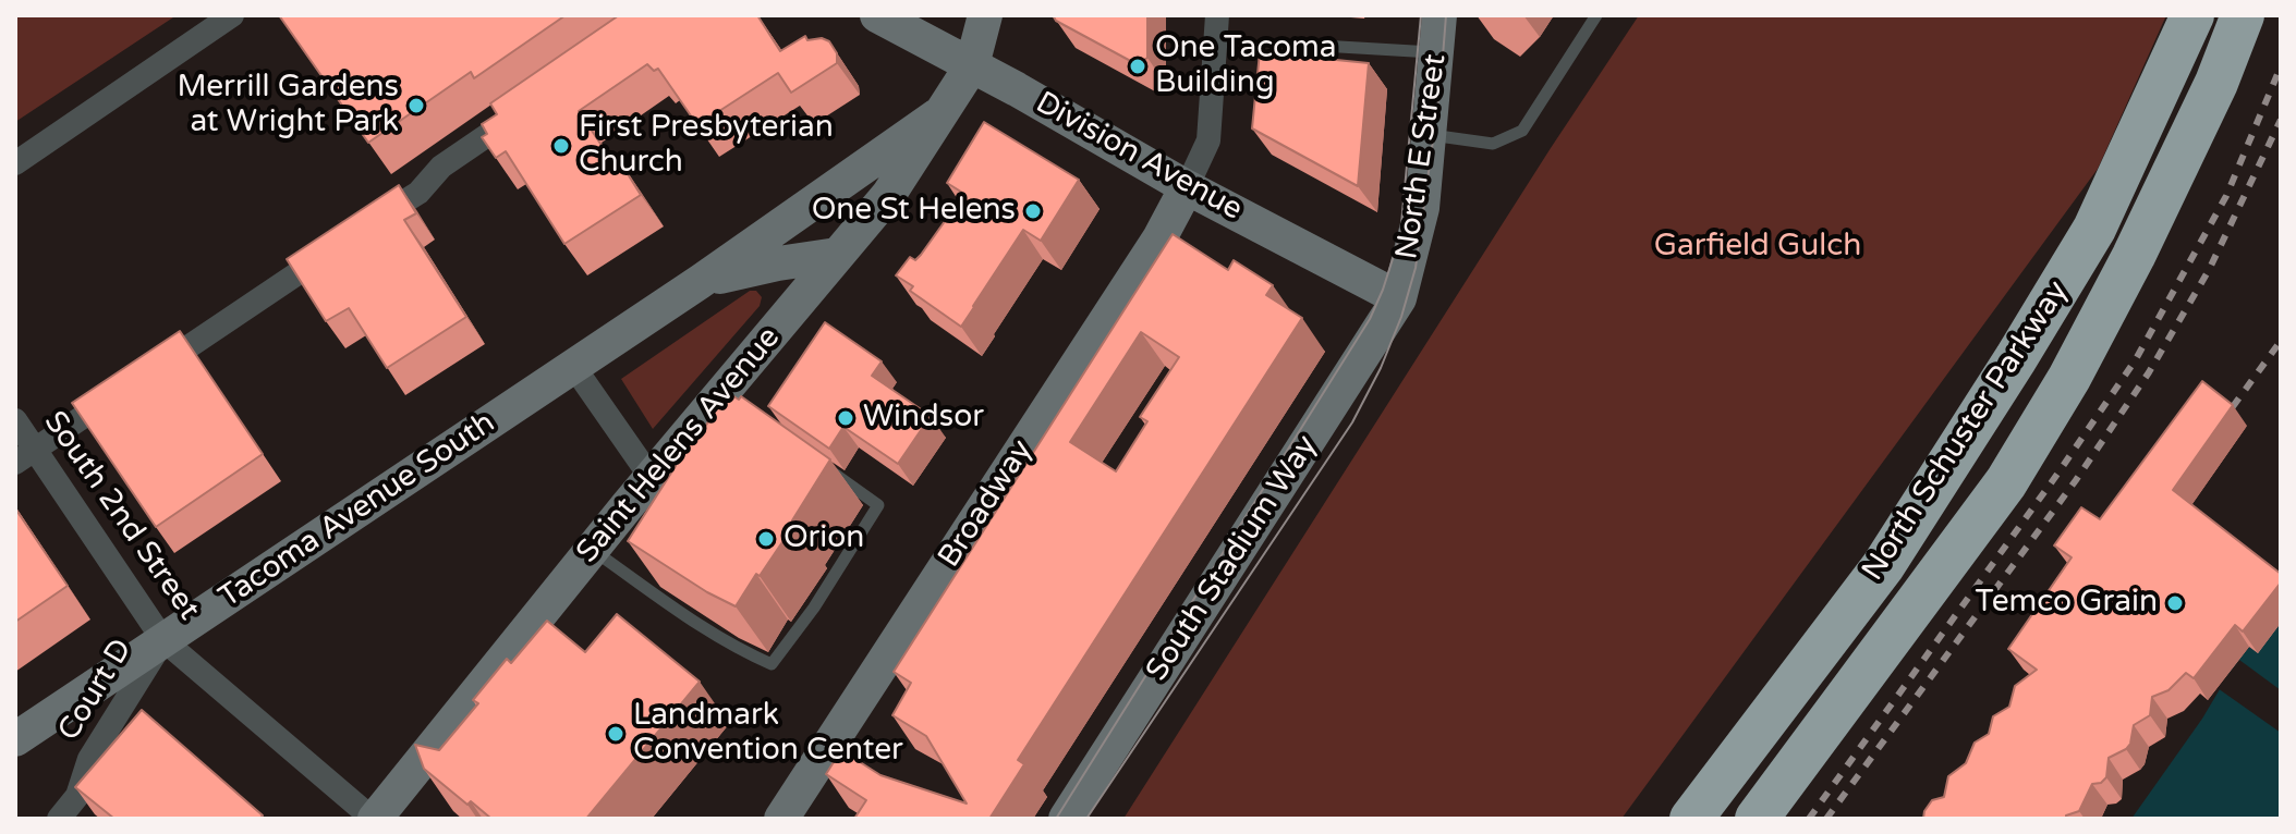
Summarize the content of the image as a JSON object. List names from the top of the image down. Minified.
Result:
{"streets":{"highway":["North Schuster Parkway"],"street":["Division Avenue","North E Street","Saint Helens Avenue","Broadway","Tacoma Avenue South","South 2nd Street","South Stadium Way","Court D"]},"crossings":[["Division Avenue","North E Street"],["Division Avenue","Saint Helens Avenue"],["Division Avenue","Broadway"],["Division Avenue","South Stadium Way"],["North E Street","South Stadium Way"],["Saint Helens Avenue","Tacoma Avenue South"],["Saint Helens Avenue","South 2nd Street"],["Tacoma Avenue South","South 2nd Street"],["Tacoma Avenue South","Court D"],["South 2nd Street","Court D"]],"parks":["Garfield Gulch"],"places":["One Tacoma Building","Merrill Gardens at Wright Park","First Presbyterian Church","One St Helens","Windsor","Orion","Temco Grain","Landmark Convention Center"]}
